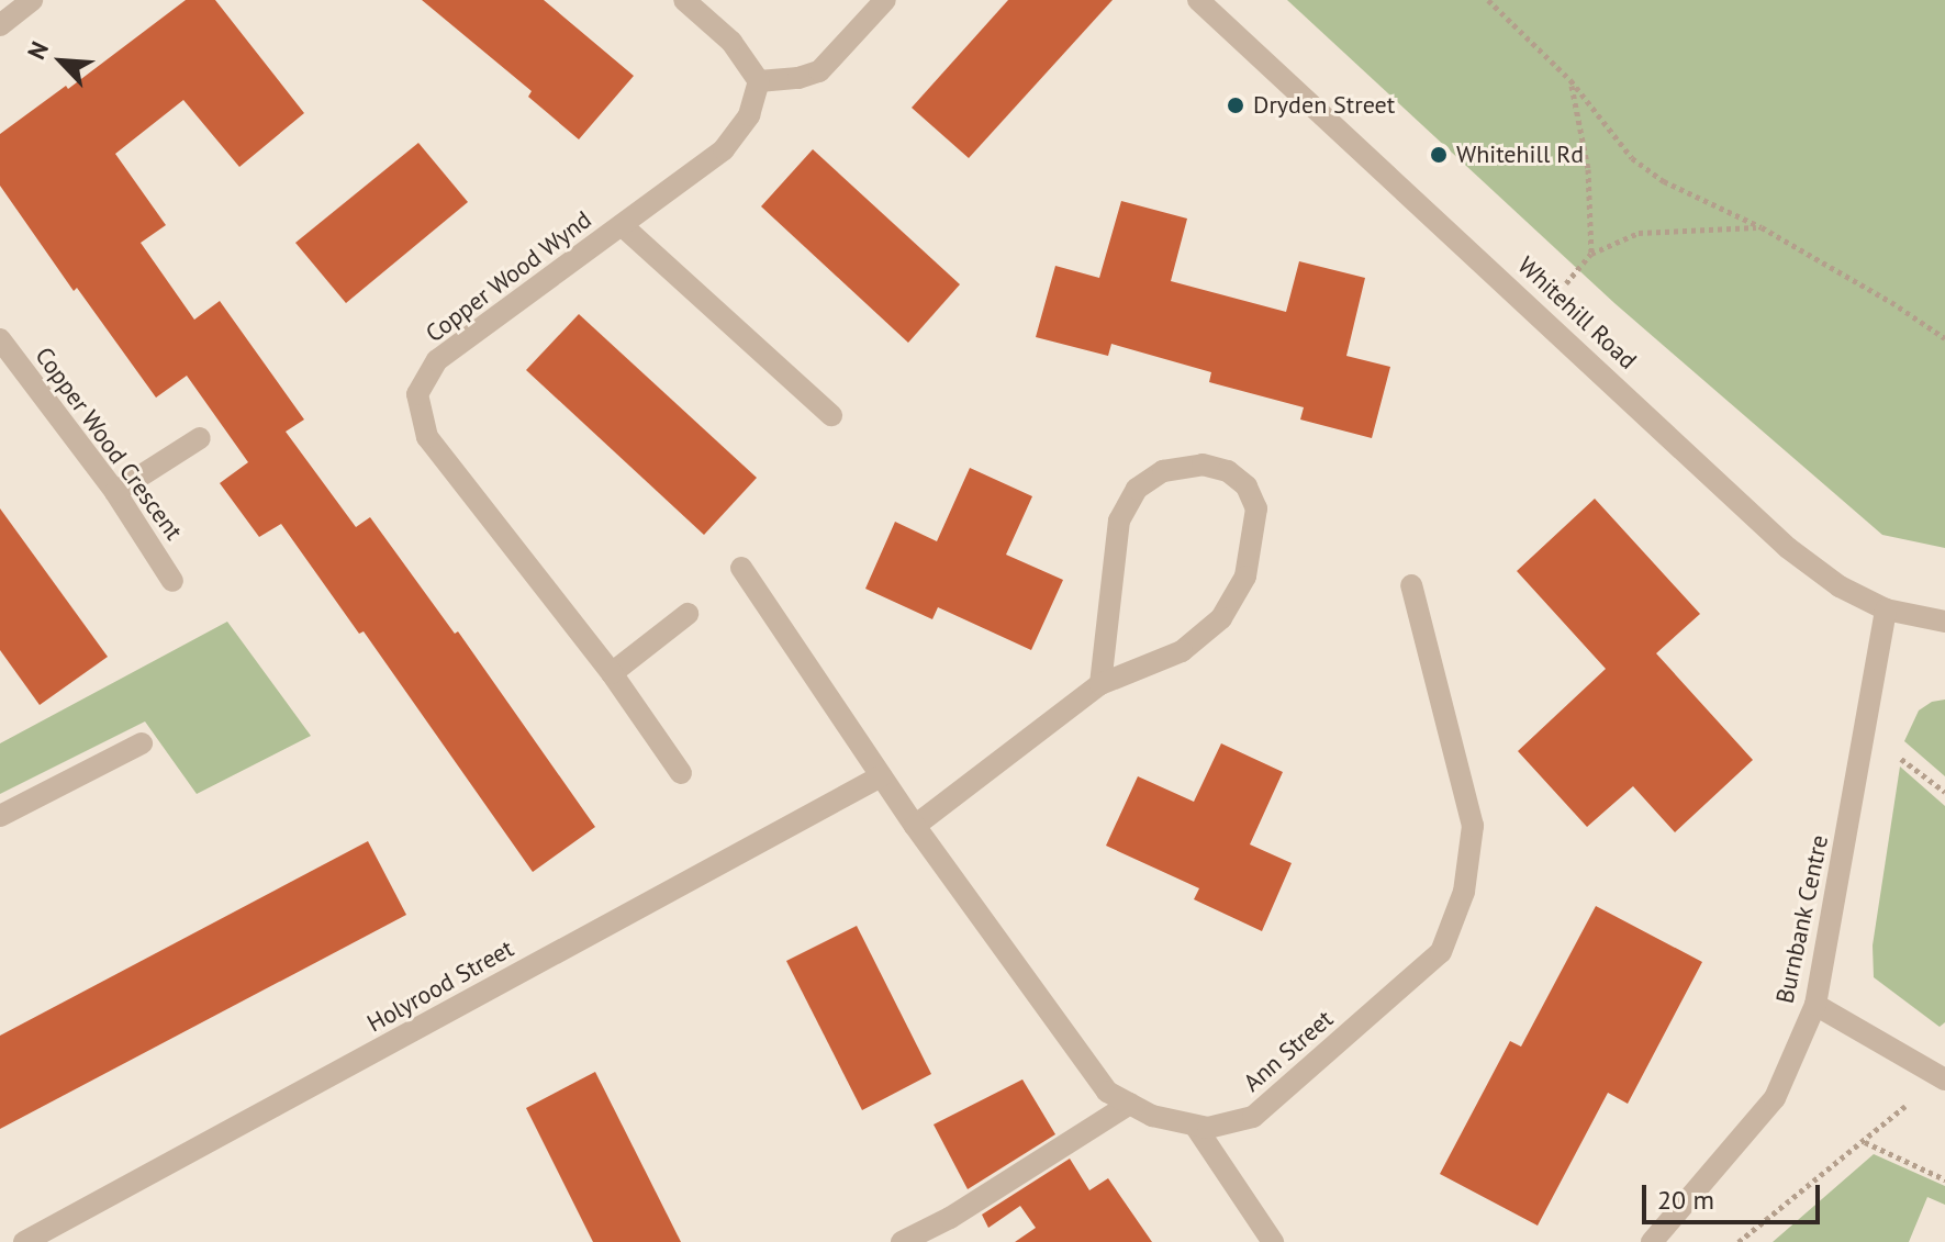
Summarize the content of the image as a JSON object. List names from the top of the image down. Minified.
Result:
{"streets":{"street":["Copper Wood Wynd","Whitehill Road","Copper Wood Crescent","Burnbank Centre","Holyrood Street","Ann Street"]},"crossings":[["Whitehill Road","Burnbank Centre"],["Holyrood Street","Ann Street"]],"places":["Dryden Street","Whitehill Rd"],"scale_bar":"20 m","north":"top left"}
